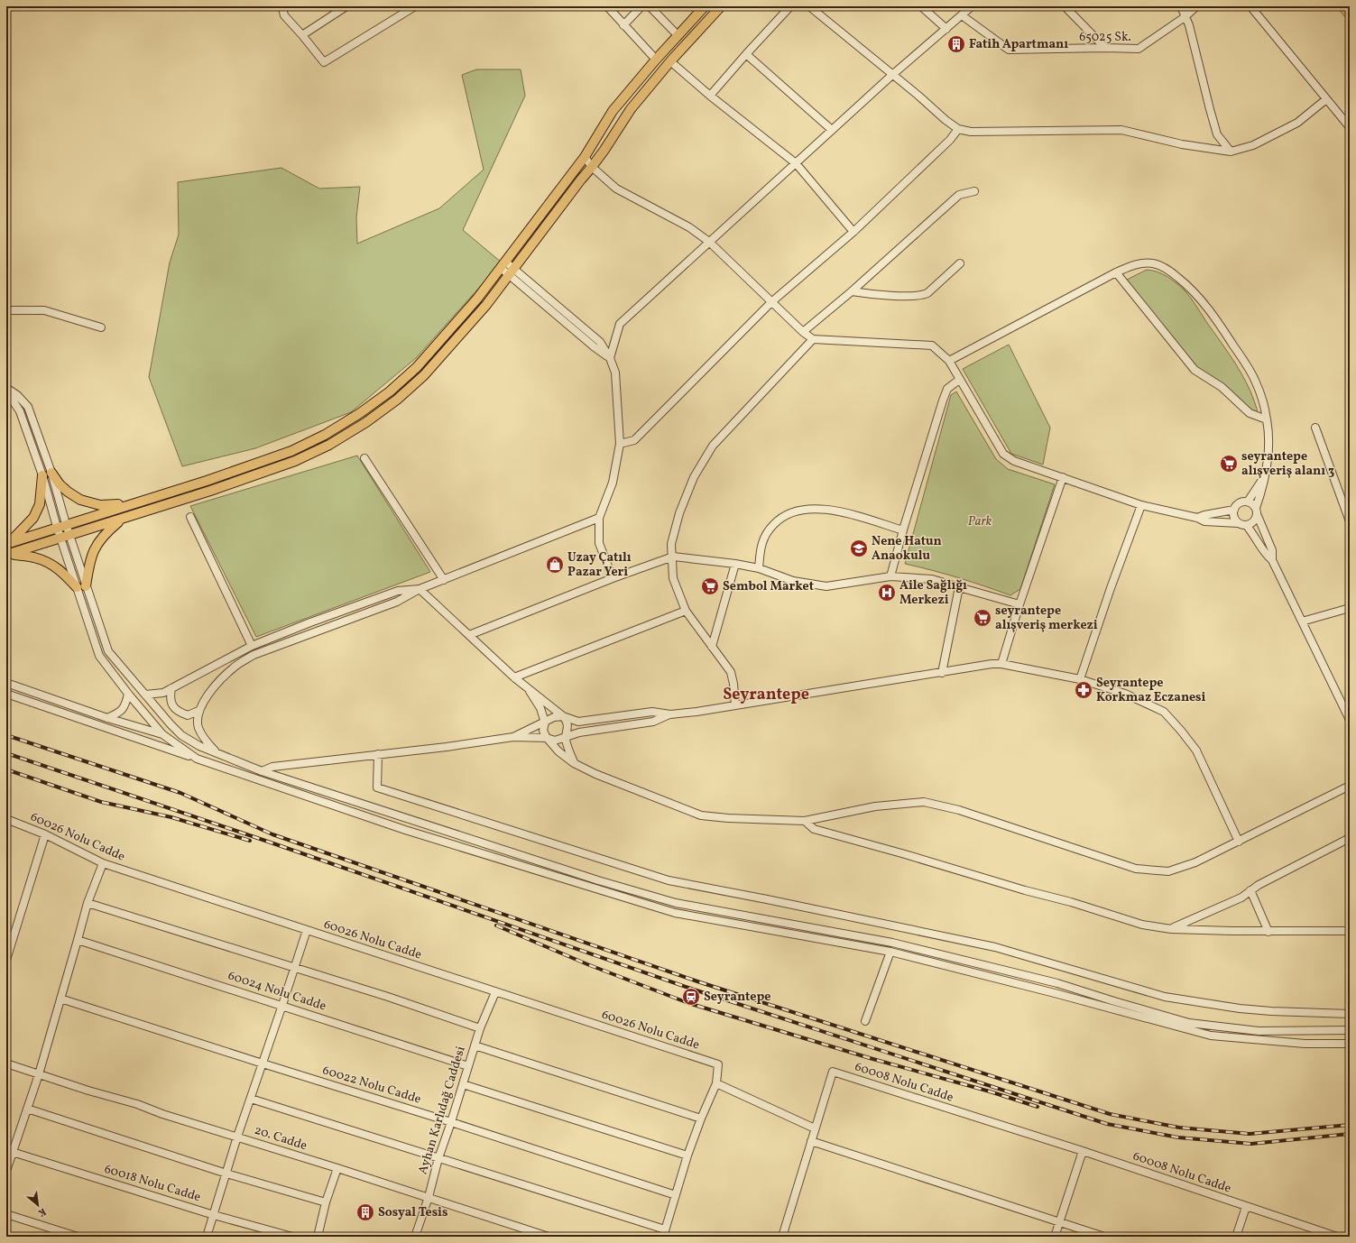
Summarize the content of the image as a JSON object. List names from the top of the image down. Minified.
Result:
{"streets":{"street":["65025 Sk.","60026 Nolu Cadde","60024 Nolu Cadde","60008 Nolu Cadde","60022 Nolu Cadde","Ayhan Karlıdağ Caddesi","20. Cadde","60018 Nolu Cadde"]},"crossings":[["60026 Nolu Cadde","Ayhan Karlıdağ Caddesi"],["60024 Nolu Cadde","Ayhan Karlıdağ Caddesi"],["60022 Nolu Cadde","Ayhan Karlıdağ Caddesi"],["Ayhan Karlıdağ Caddesi","20. Cadde"]],"districts":["Seyrantepe"],"parks":["Park"],"places":{"building":["Fatih Apartmanı","Sosyal Tesis"],"supermarket":["seyrantepe alışveriş alanı 3","Sembol Market","seyrantepe alışveriş merkezi"],"school or university":["Nene Hatun Anaokulu"],"shop":["Uzay Çatılı Pazar Yeri"],"hospital":["Aile Sağlığı Merkezi"],"pharmacy":["Seyrantepe Korkmaz Eczanesi"],"station":["Seyrantepe"]},"north":"bottom right"}
